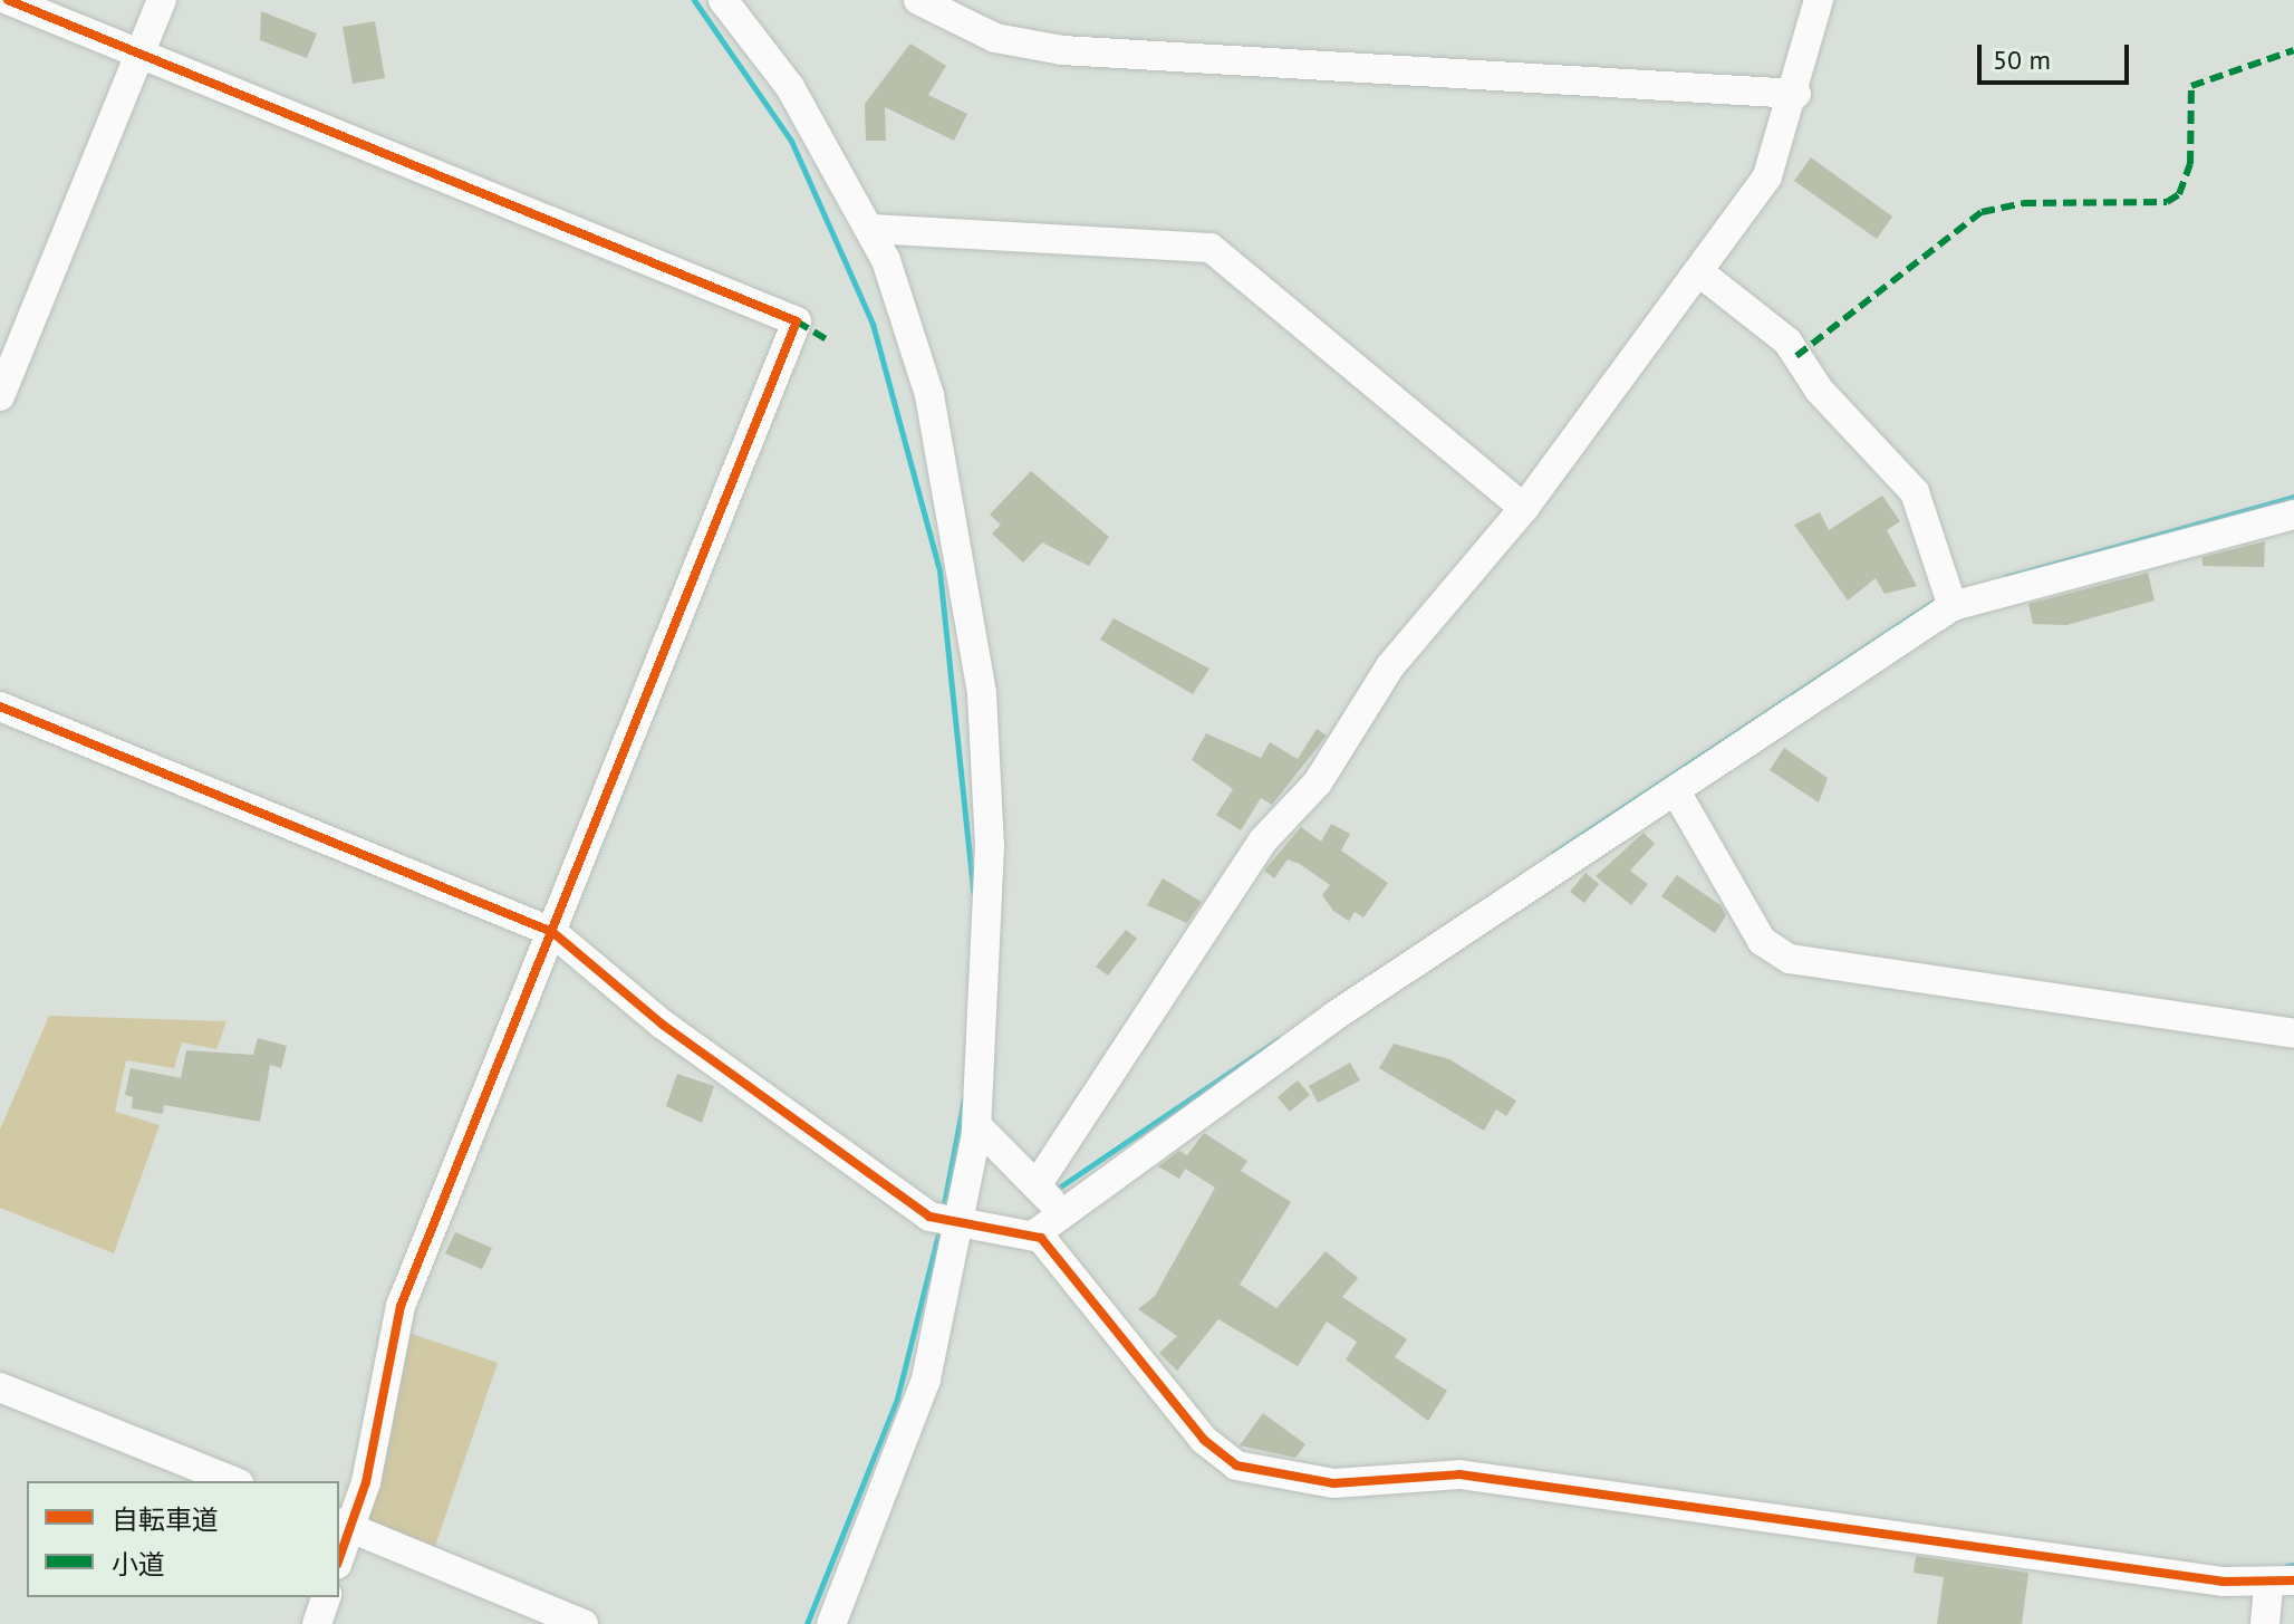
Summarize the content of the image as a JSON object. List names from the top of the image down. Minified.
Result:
{"legend":["自転車道","小道"],"scale_bar":"50 m"}
